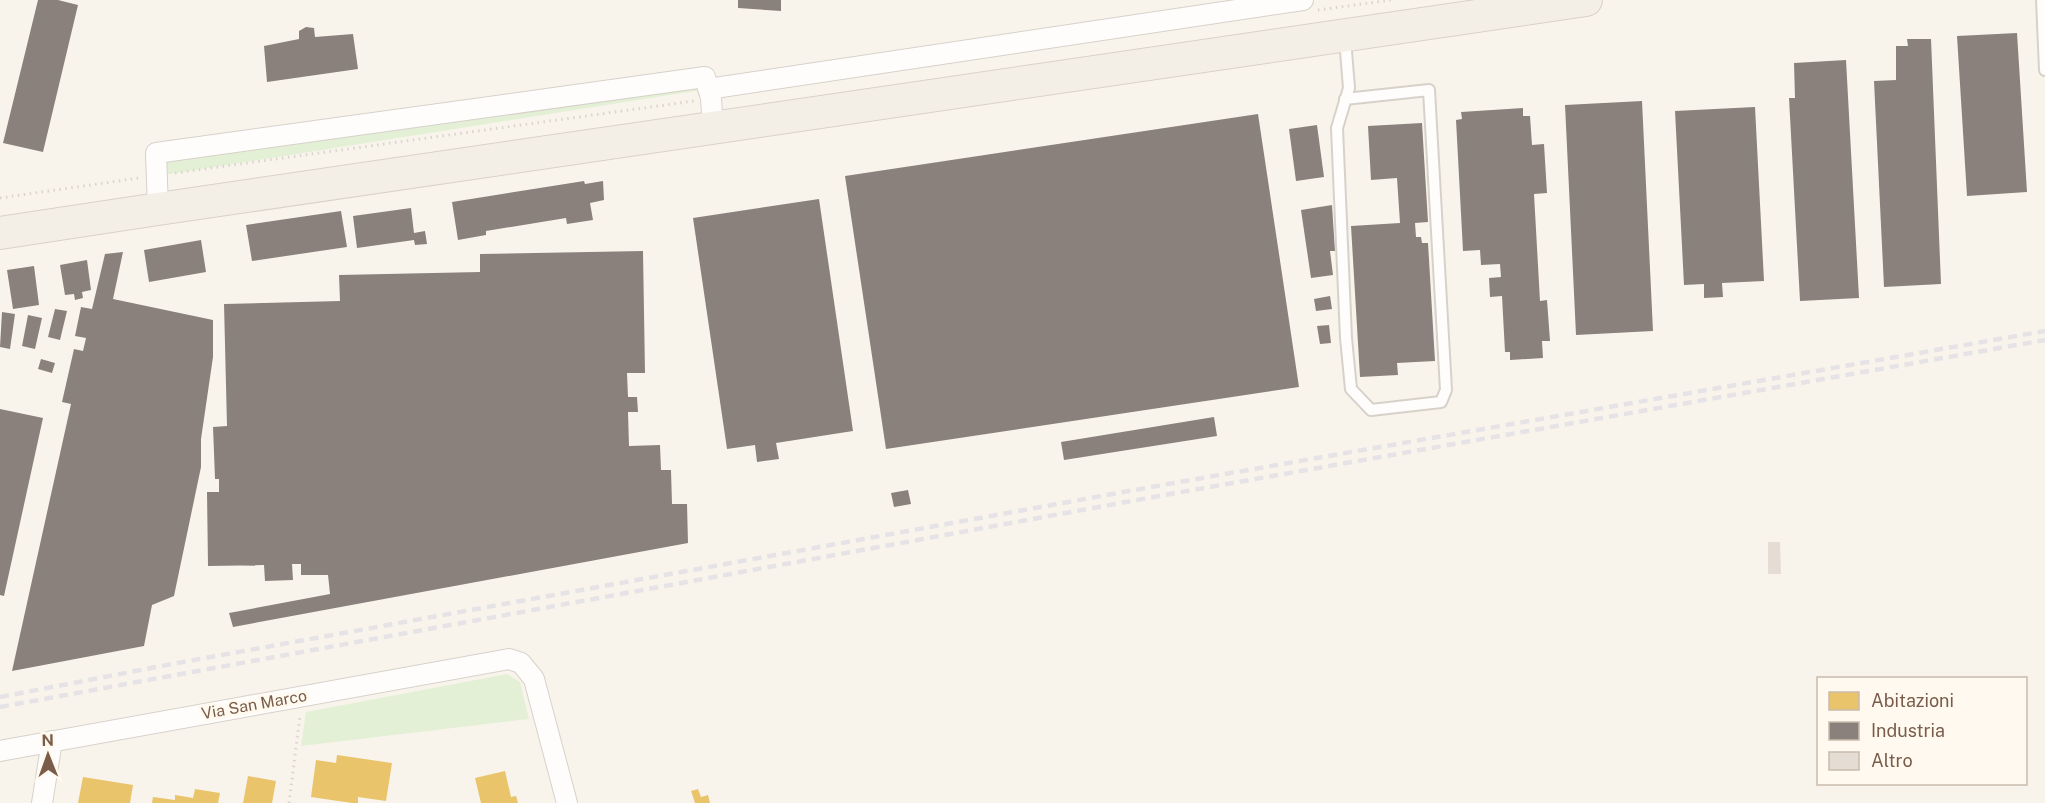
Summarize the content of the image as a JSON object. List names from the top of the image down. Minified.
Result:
{"streets":{"street":["Via San Marco"]},"legend":["Abitazioni","Industria","Altro"],"north":"top"}
